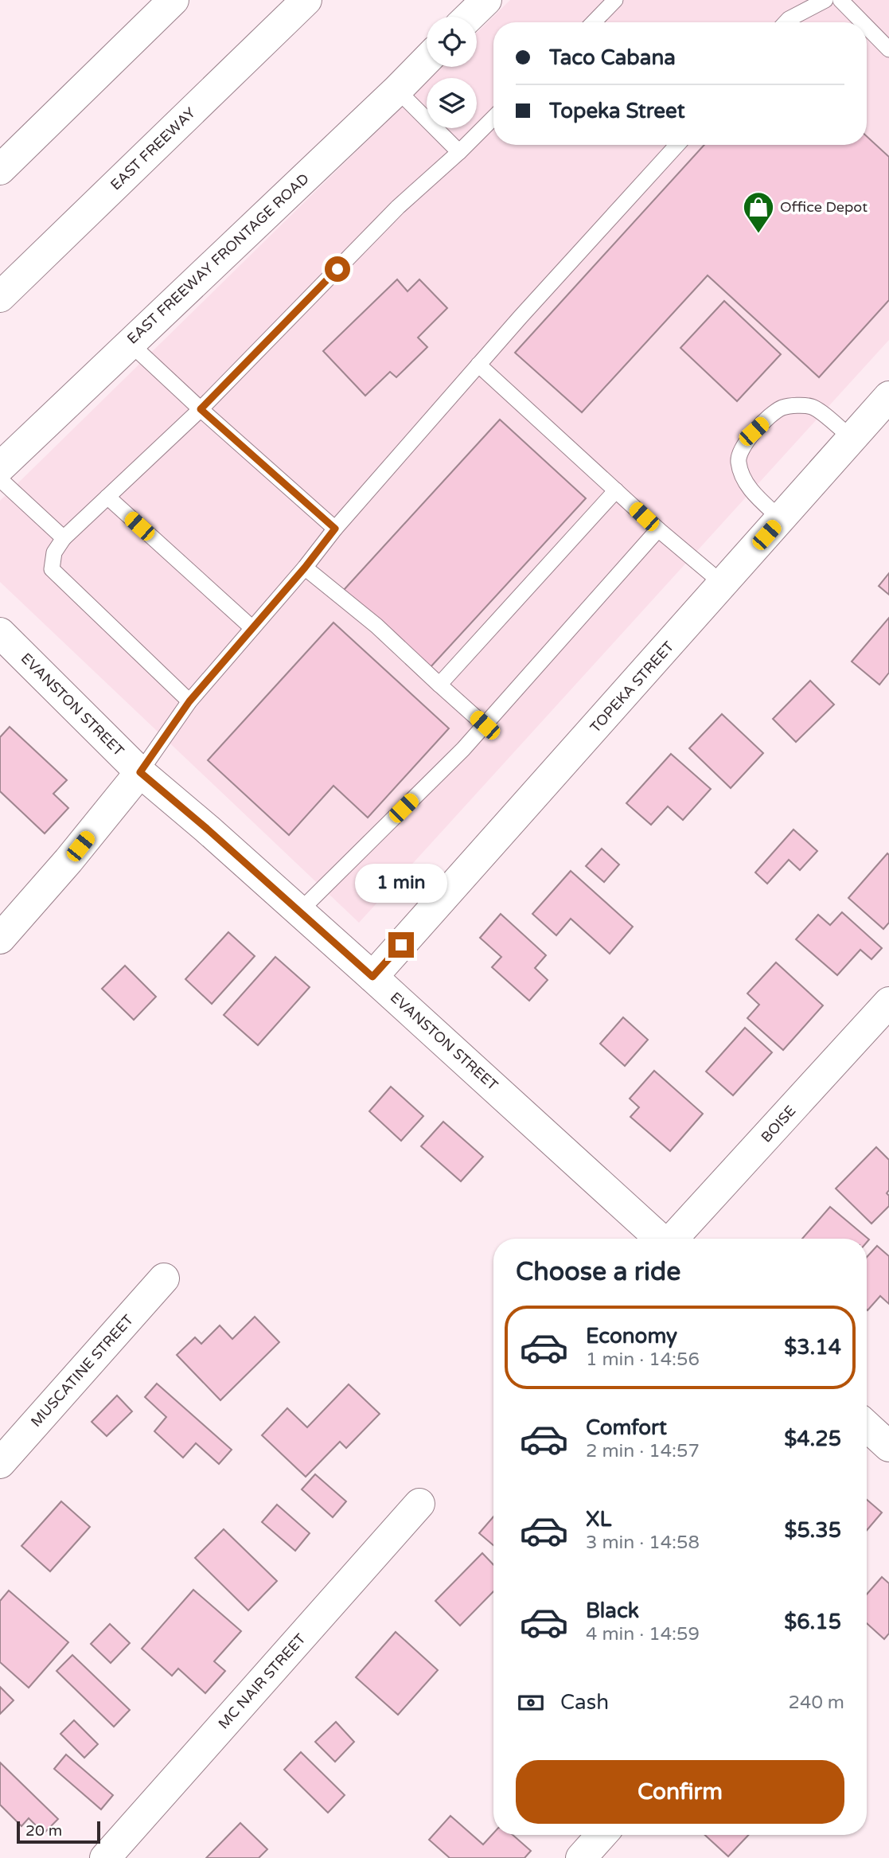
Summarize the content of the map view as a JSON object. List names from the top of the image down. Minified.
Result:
{"streets":{"main road":["EAST FREEWAY","EAST FREEWAY FRONTAGE ROAD","TOPEKA STREET","EVANSTON STREET","BOISE","MUSCATINE STREET","MC NAIR STREET"]},"crossings":[["TOPEKA STREET","EVANSTON STREET"]],"places":{"shop":["Office Depot"]},"scale_bar":"20 m","page":{"banner":["Taco Cabana","Topeka Street"],"bubble":"1 min","heading":"Choose a ride","list":[{"name":"Economy","note":"1 min · 14:56","value":"$3.14"},{"name":"Comfort","note":"2 min · 14:57","value":"$4.25"},{"name":"XL","note":"3 min · 14:58","value":"$5.35"},{"name":"Black","note":"4 min · 14:59","value":"$6.15"}],"pay":["Cash","240 m"],"buttons":"Confirm","scale":"20 m"}}
